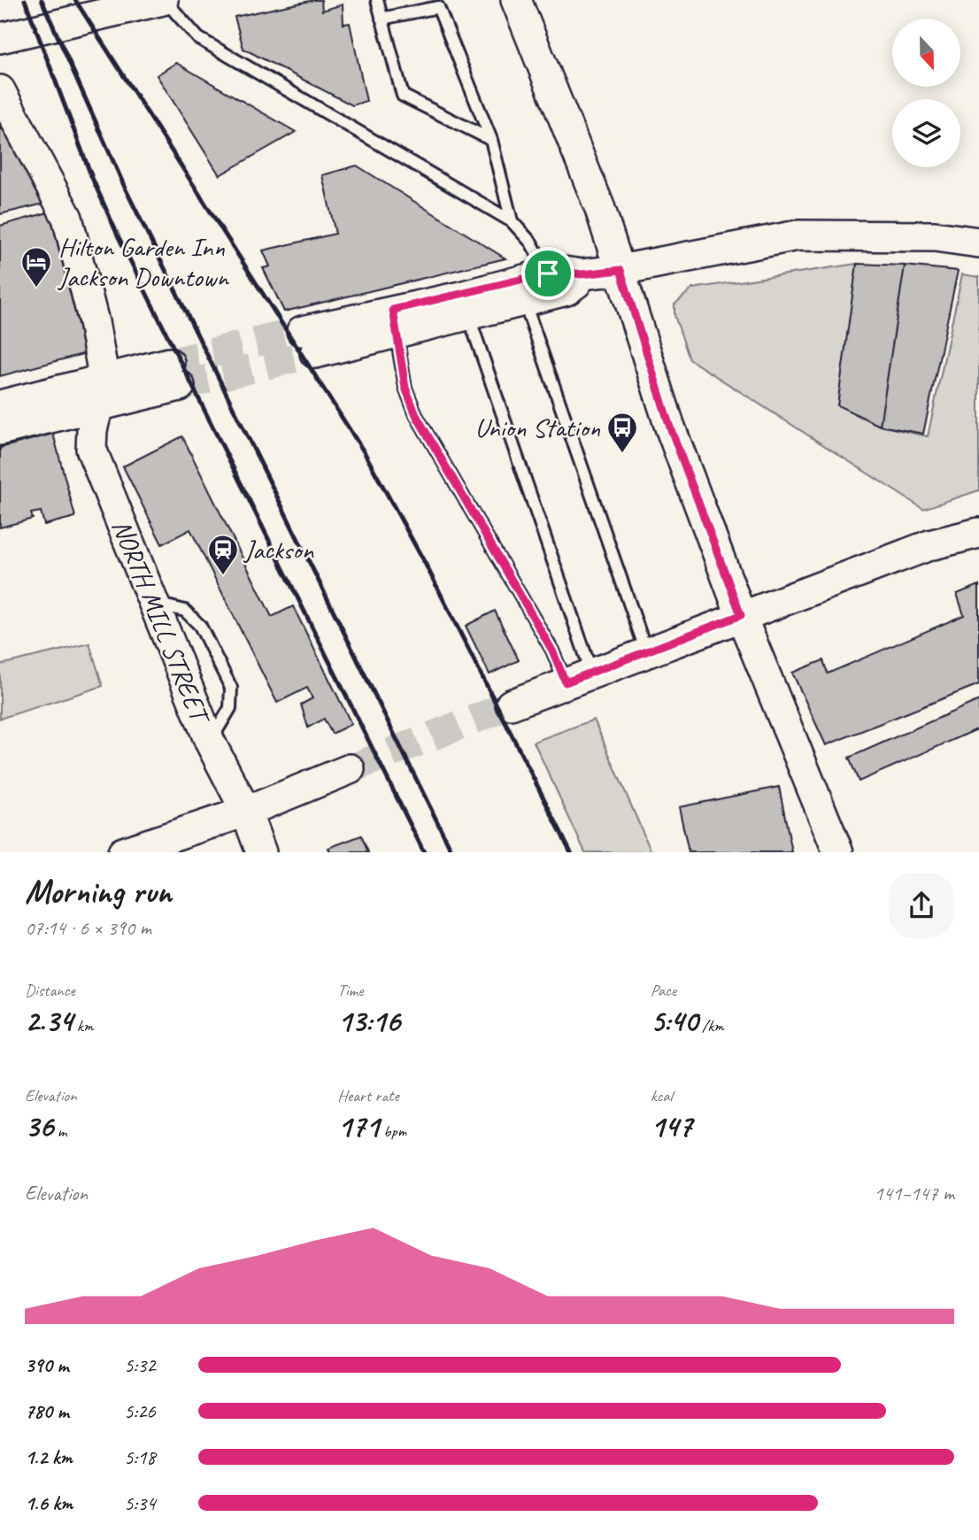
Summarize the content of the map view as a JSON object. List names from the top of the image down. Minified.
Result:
{"streets":{"main road":["NORTH MILL STREET"]},"places":{"hotel":["Hilton Garden Inn Jackson Downtown"],"bus stop":["Union Station"],"station":["Jackson"]},"north":"bottom","page":{"heading":["Morning run","07:14 · 6 × 390 m"],"stats":[["Distance","2.34 km"],["Time","13:16"],["Pace","5:40 /km"],["Elevation","36 m"],["Heart rate","171 bpm"],["kcal","147"]],"chart":["Elevation","141–147 m"],"list":[{"name":"390 m","note":"5:32"},{"name":"780 m","note":"5:26"},{"name":"1.2 km","note":"5:18"},{"name":"1.6 km","note":"5:34"}]}}
